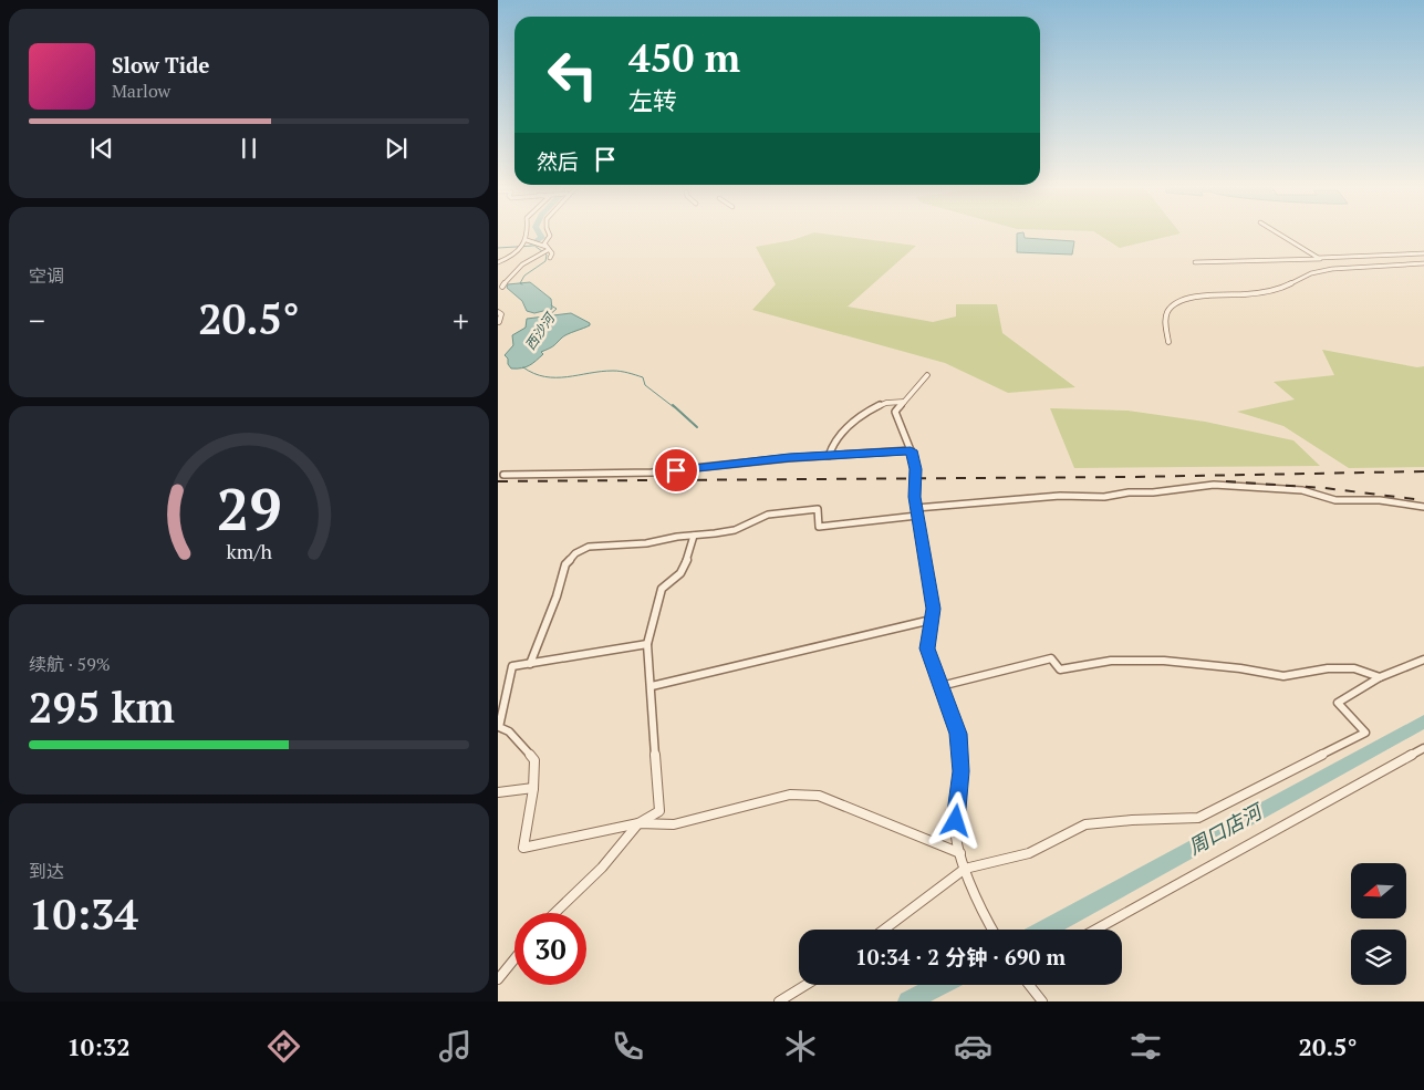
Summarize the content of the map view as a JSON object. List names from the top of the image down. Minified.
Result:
{"water":["西沙河","周口店河"],"north":"left","page":{"turn":["450 m","左转"],"song":["Slow Tide","Marlow"],"then":"然后","tile":["空调",["续航 · 59%","295 km"],["到达","10:34"]],"heat":["−","20.5°","+"],"limit":"30","trip":"10:34 · 2 分钟 · 690 m","tabs":["10:32","20.5°"],"gauge":["29","km/h"]}}
